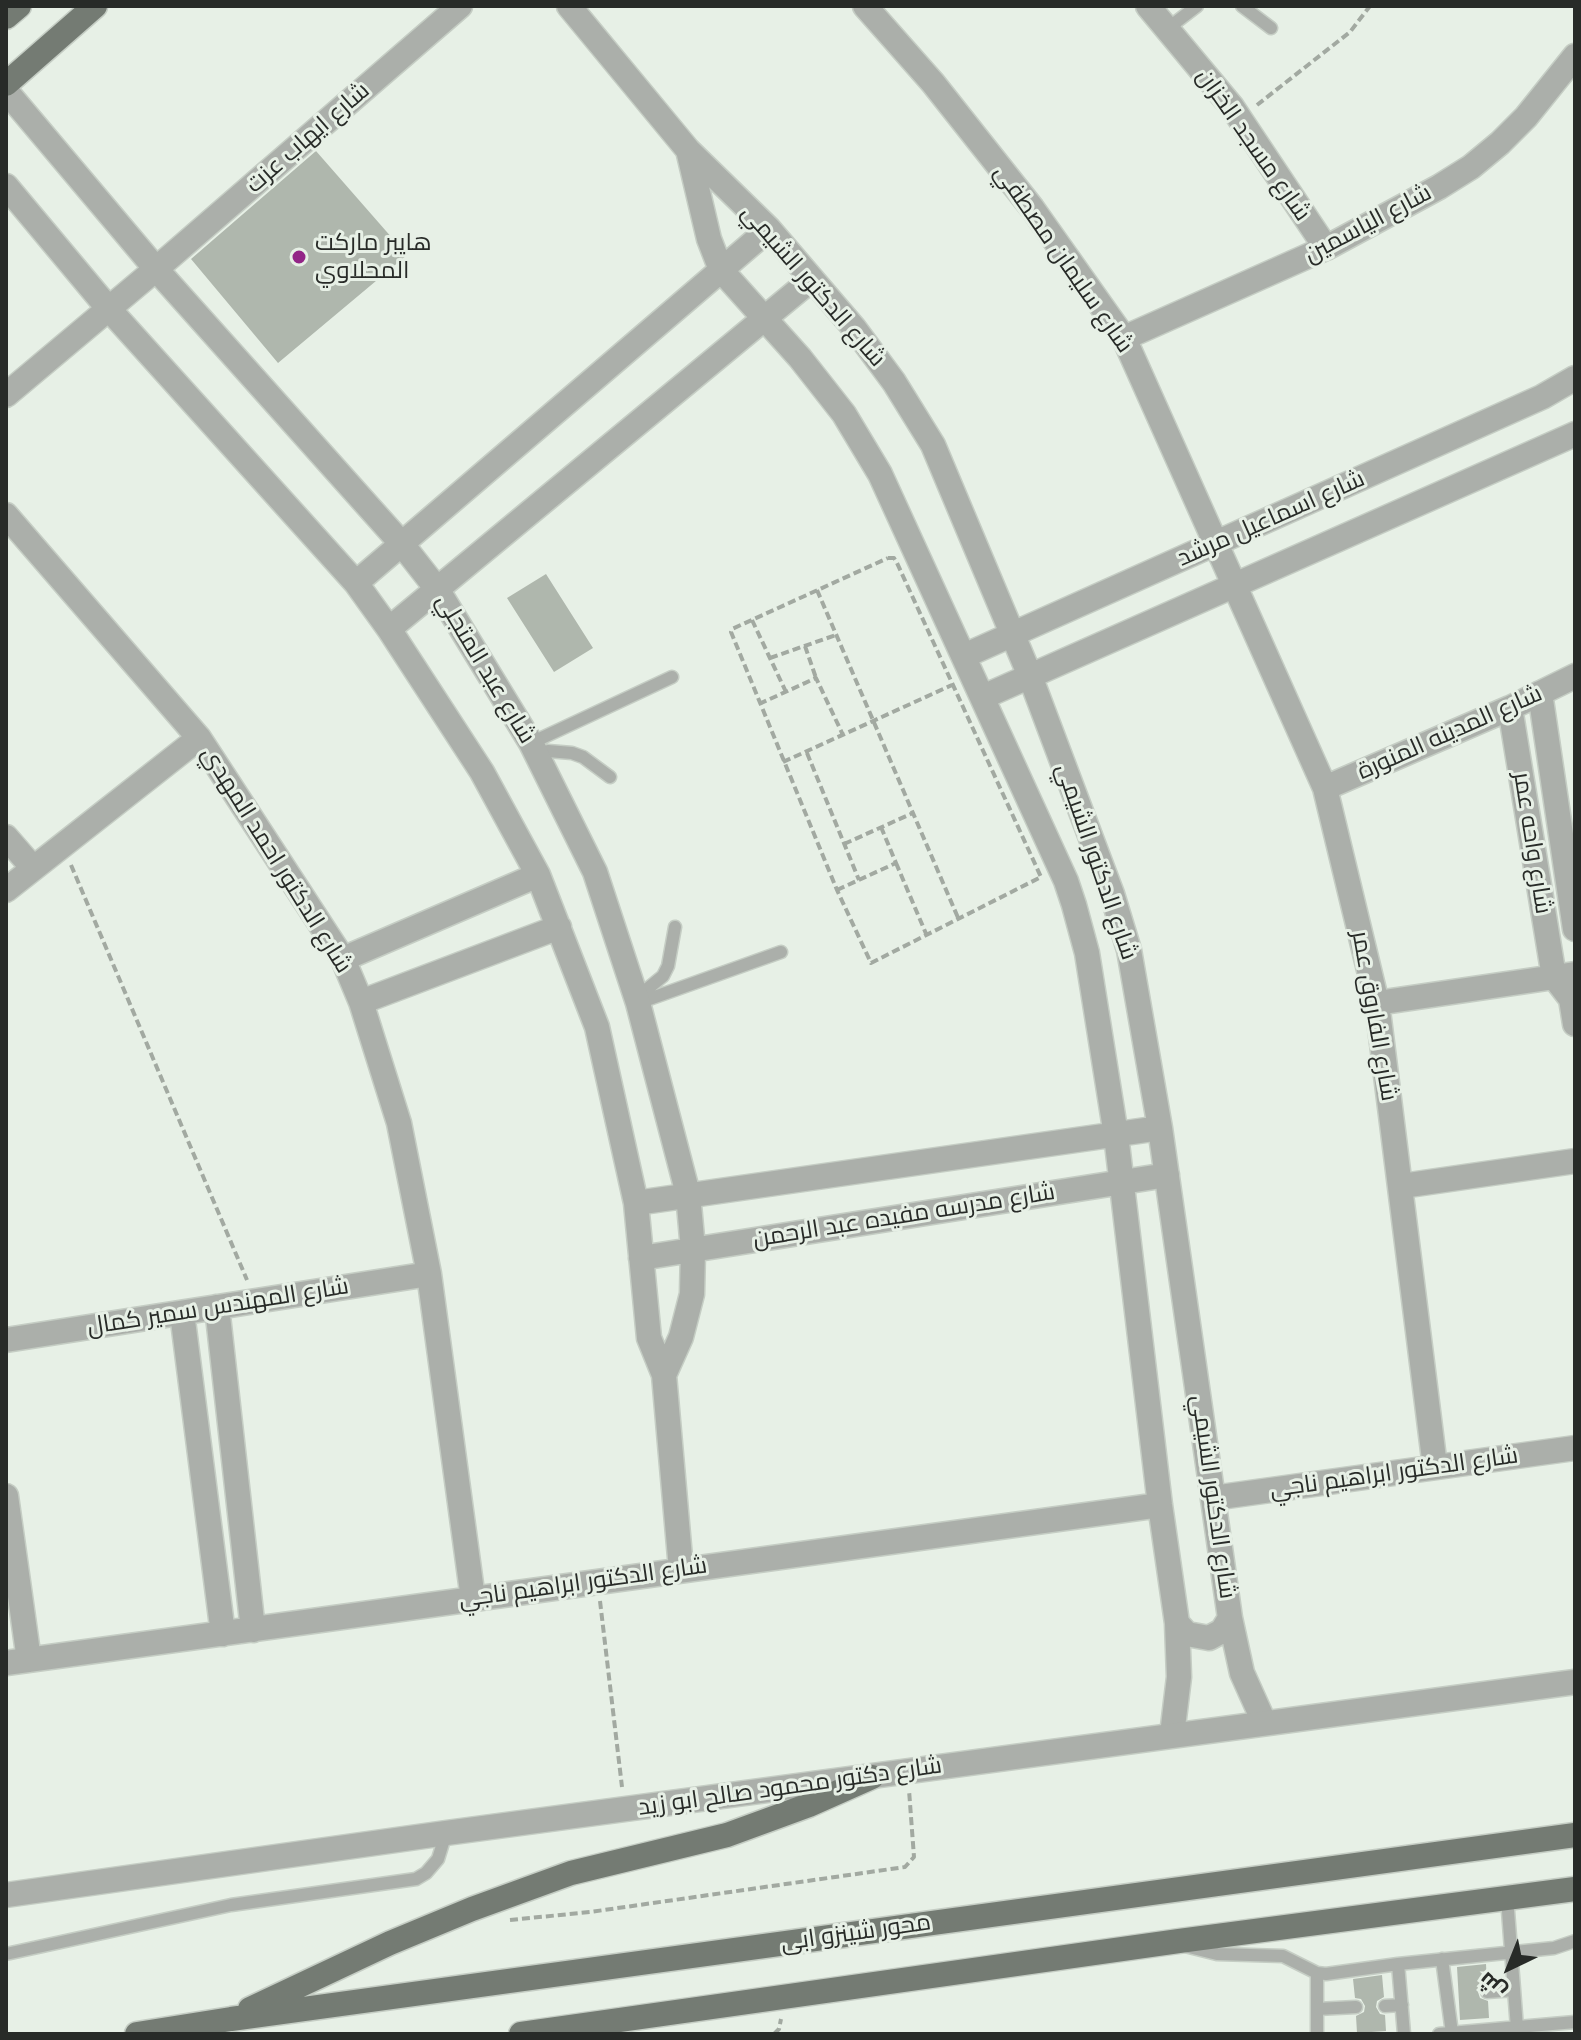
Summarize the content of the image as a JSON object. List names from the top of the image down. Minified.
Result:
{"streets":{"main road":["محور شينزو ابى"],"street":["شارع ايهاب عزت","شارع مسجد الخزان","شارع الياسمين","شارع سليمان مصطفي","شارع الدكتور الشيمي","شارع اسماعيل مرشد","شارع عبد المتجلي","شارع المدينه المنورة","شارع واحه عمر","شارع الدكتور احمد المهدي","شارع الفاروق عمر","شارع مدرسه مفيده عبد الرحمن","شارع المهندس سمير كمال","شارع الدكتور ابراهيم ناجي","شارع دكتور محمود صالح ابو زيد"]},"crossings":[["شارع ايهاب عزت","شارع عبد المتجلي"],["شارع مسجد الخزان","شارع الياسمين"],["شارع الياسمين","شارع سليمان مصطفي"],["شارع سليمان مصطفي","شارع اسماعيل مرشد"],["شارع سليمان مصطفي","شارع الفاروق عمر"],["شارع الدكتور الشيمي","شارع اسماعيل مرشد"],["شارع الدكتور الشيمي","شارع مدرسه مفيده عبد الرحمن"],["شارع الدكتور الشيمي","شارع الدكتور ابراهيم ناجي"],["شارع الدكتور الشيمي","شارع دكتور محمود صالح ابو زيد"],["شارع اسماعيل مرشد","شارع الفاروق عمر"],["شارع عبد المتجلي","شارع مدرسه مفيده عبد الرحمن"],["شارع عبد المتجلي","شارع الدكتور ابراهيم ناجي"],["شارع المدينه المنورة","شارع واحه عمر"],["شارع المدينه المنورة","شارع الفاروق عمر"],["شارع الدكتور احمد المهدي","شارع المهندس سمير كمال"],["شارع الدكتور احمد المهدي","شارع الدكتور ابراهيم ناجي"],["شارع الفاروق عمر","شارع الدكتور ابراهيم ناجي"]],"places":["هايبر ماركت المحلاوي"],"north":"bottom left"}
